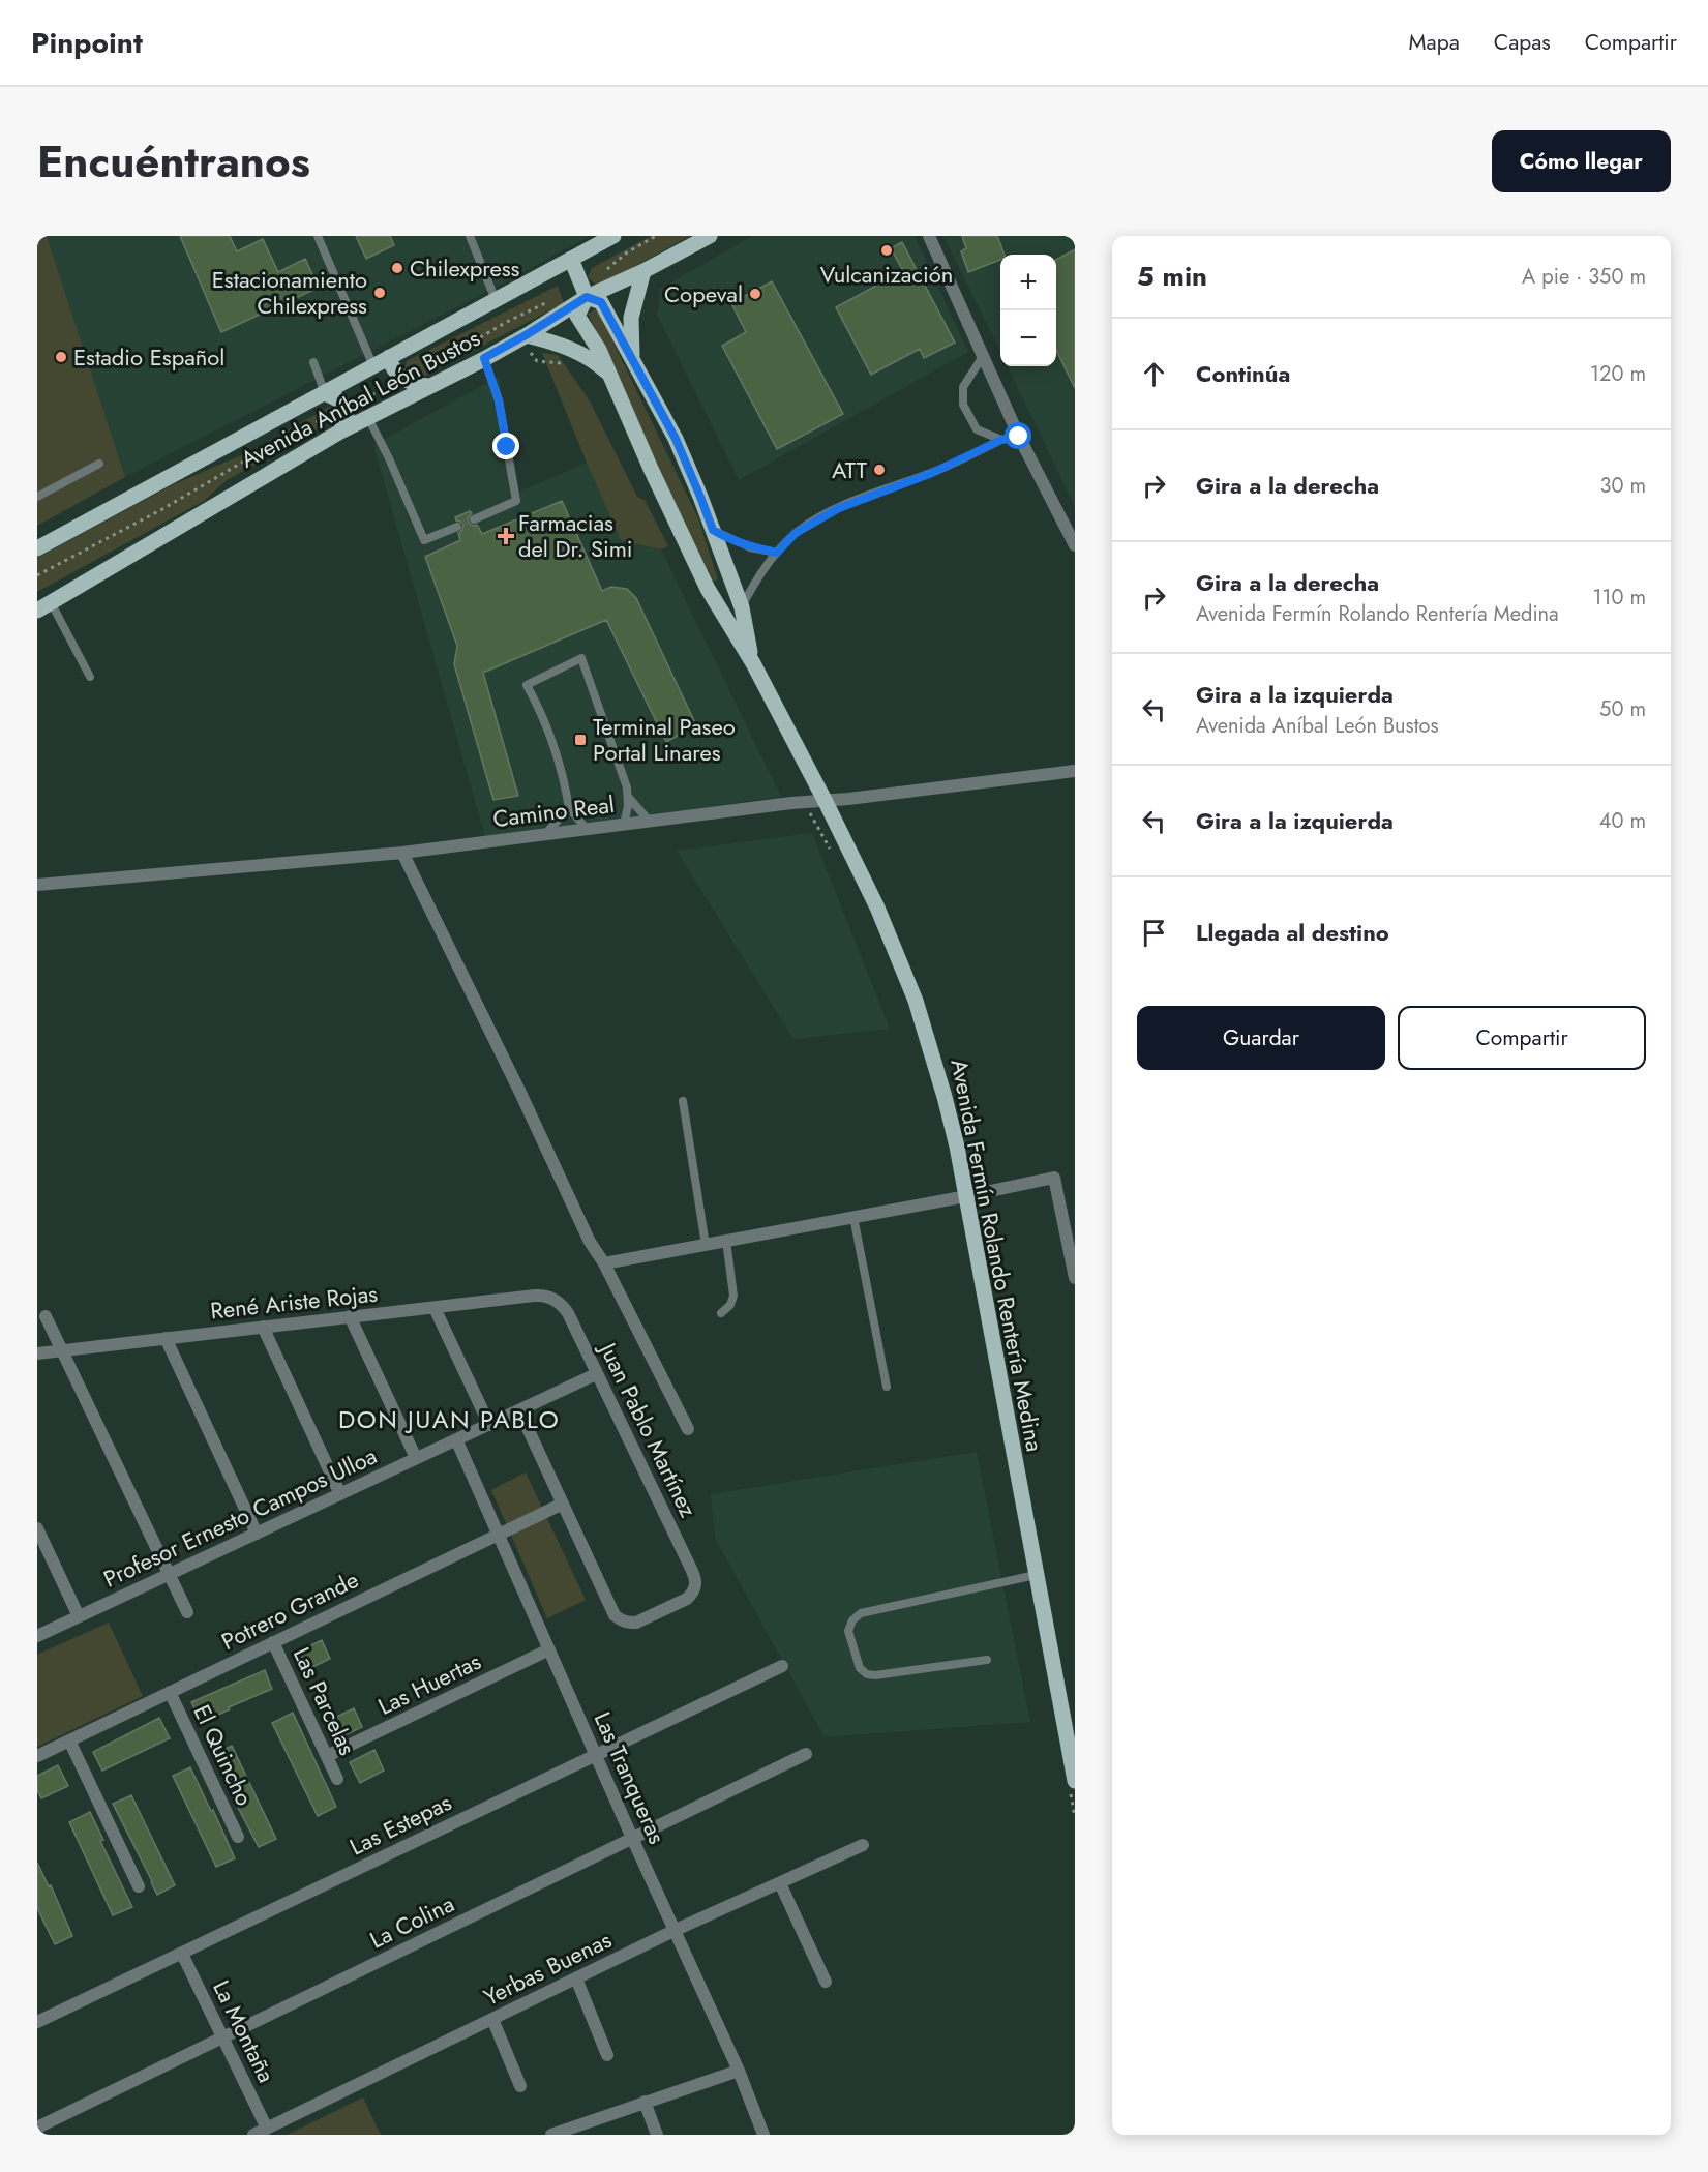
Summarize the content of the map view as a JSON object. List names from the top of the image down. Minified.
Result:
{"streets":{"main road":["Avenida Aníbal León Bustos","Avenida Fermín Rolando Rentería Medina"],"street":["Camino Real","René Ariste Rojas","Juan Pablo Martínez","Profesor Ernesto Campos Ulloa","Potrero Grande","Las Huertas","Las Parcelas","El Quincho","Las Tranqueras","Las Estepas","La Colina","Yerbas Buenas","La Montaña"]},"crossings":[["Avenida Aníbal León Bustos","Avenida Fermín Rolando Rentería Medina"],["Camino Real","Avenida Fermín Rolando Rentería Medina"],["René Ariste Rojas","Juan Pablo Martínez"],["Juan Pablo Martínez","Profesor Ernesto Campos Ulloa"],["Juan Pablo Martínez","Potrero Grande"],["Profesor Ernesto Campos Ulloa","Las Tranqueras"],["Potrero Grande","Las Parcelas"],["Potrero Grande","El Quincho"],["Potrero Grande","Las Tranqueras"],["Las Huertas","Las Parcelas"],["Las Huertas","Las Tranqueras"],["Las Tranqueras","Las Estepas"],["Las Tranqueras","La Colina"],["Las Tranqueras","Yerbas Buenas"],["Las Estepas","La Montaña"],["La Colina","La Montaña"],["Yerbas Buenas","La Montaña"]],"districts":["DON JUAN PABLO"],"places":{"other":["Vulcanización","Chilexpress","Estacionamiento Chilexpress","Copeval","Estadio Español","ATT"],"health":["Farmacias del Dr. Simi"],"transit":["Terminal Paseo Portal Linares"]},"page":{"header":"Pinpoint","nav":["Mapa","Capas","Compartir"],"title":"Encuéntranos","buttons":["Cómo llegar",["Guardar","Compartir"]],"heading":["5 min","A pie · 350 m"],"map_buttons":["+","−"],"list":[["Continúa","120 m"],["Gira a la derecha","30 m"],["Gira a la derecha","Avenida Fermín Rolando Rentería Medina","110 m"],["Gira a la izquierda","Avenida Aníbal León Bustos","50 m"],["Gira a la izquierda","40 m"],"Llegada al destino"]}}
